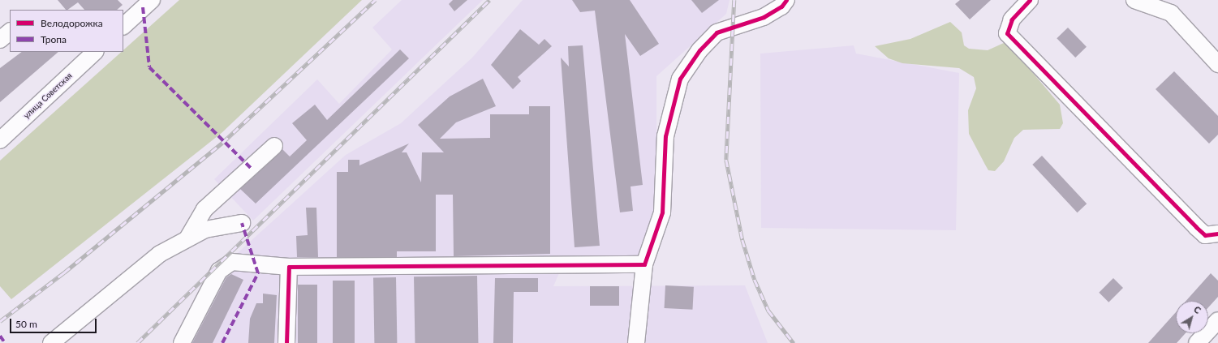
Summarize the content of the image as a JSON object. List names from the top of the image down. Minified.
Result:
{"streets":{"street":["улица Советская"]},"legend":["Велодорожка","Тропа"],"scale_bar":"50 m","north":"top right"}
